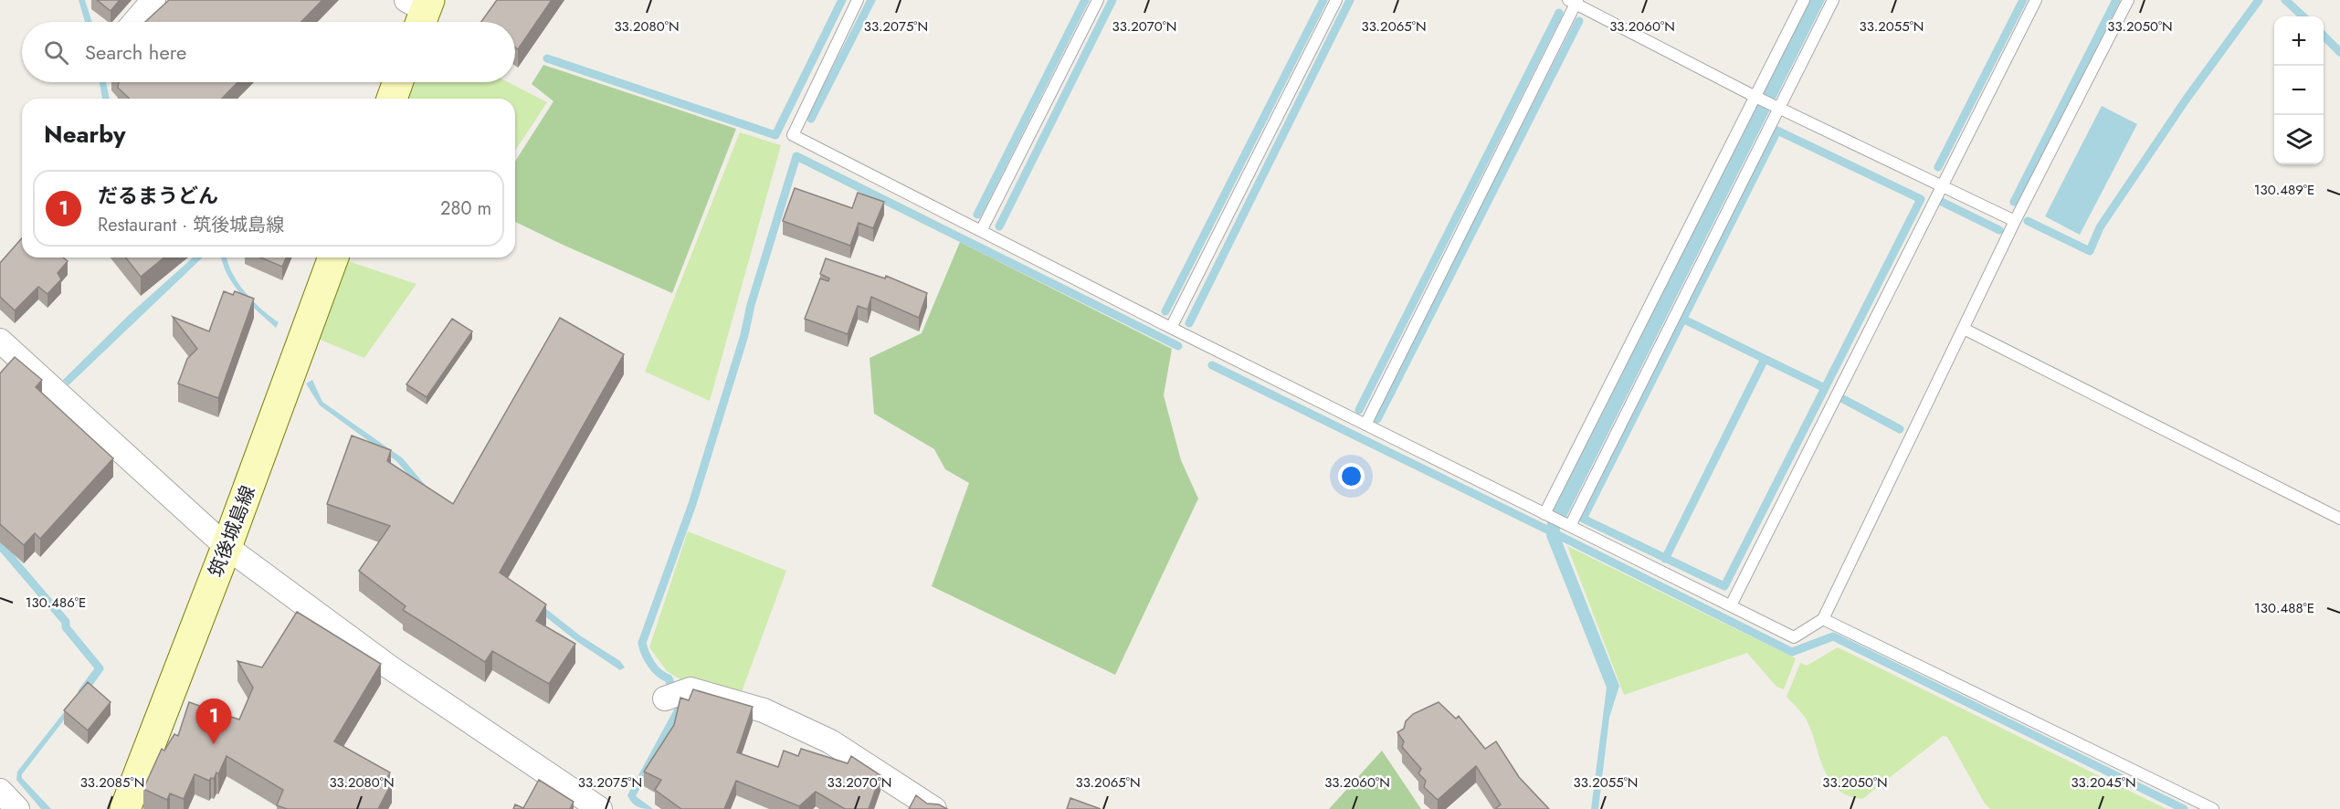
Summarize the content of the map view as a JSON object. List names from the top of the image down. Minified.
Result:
{"streets":{"main road":["筑後城島線"]},"page":{"map_buttons":["+","−"],"search":"Search here","heading":"Nearby","list":[{"mark":"1","name":"だるまうどん","note":"Restaurant · 筑後城島線","value":"280 m"}],"pins":"1"},"coordinates":["33.2080°N","33.2075°N","33.2070°N","33.2065°N","33.2060°N","33.2055°N","33.2050°N","130.489°E","130.486°E","130.488°E","33.2085°N","33.2045°N"]}
